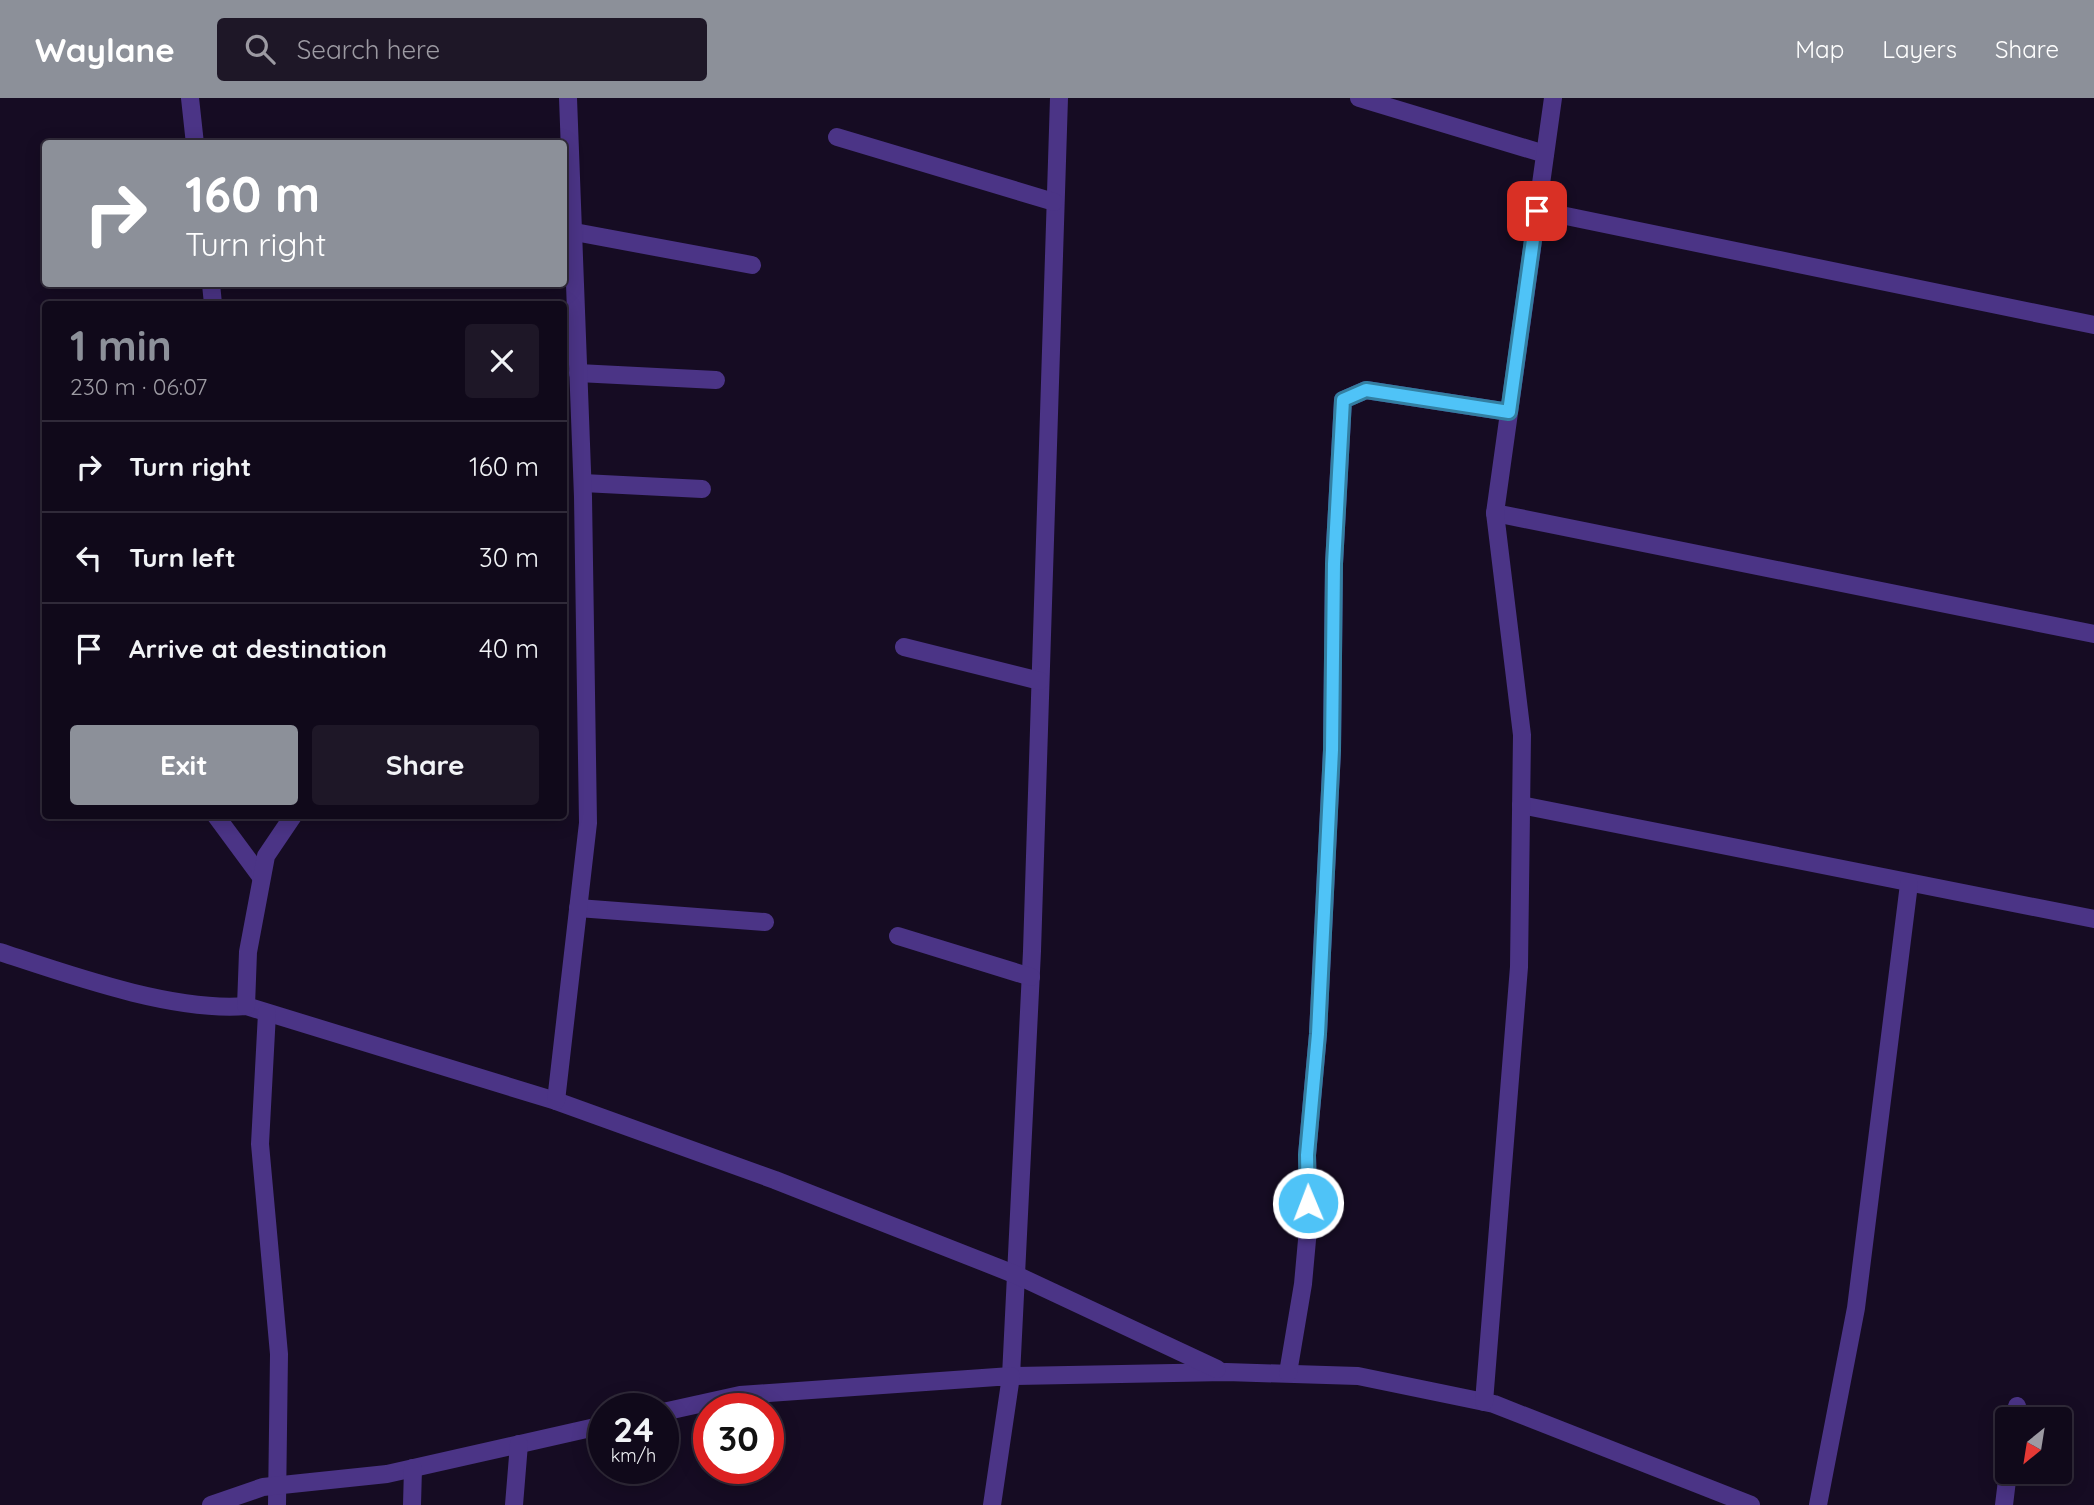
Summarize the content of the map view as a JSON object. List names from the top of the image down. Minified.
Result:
{"north":"bottom left","page":{"header":"Waylane","search":"Search here","nav":["Map","Layers","Share"],"turn":["160 m","Turn right"],"heading":["1 min","230 m · 06:07"],"list":[{"name":"Turn right","value":"160 m"},{"name":"Turn left","value":"30 m"},{"name":"Arrive at destination","value":"40 m"}],"buttons":["Exit","Share"],"speed":"24 km/h","limit":"30"}}
